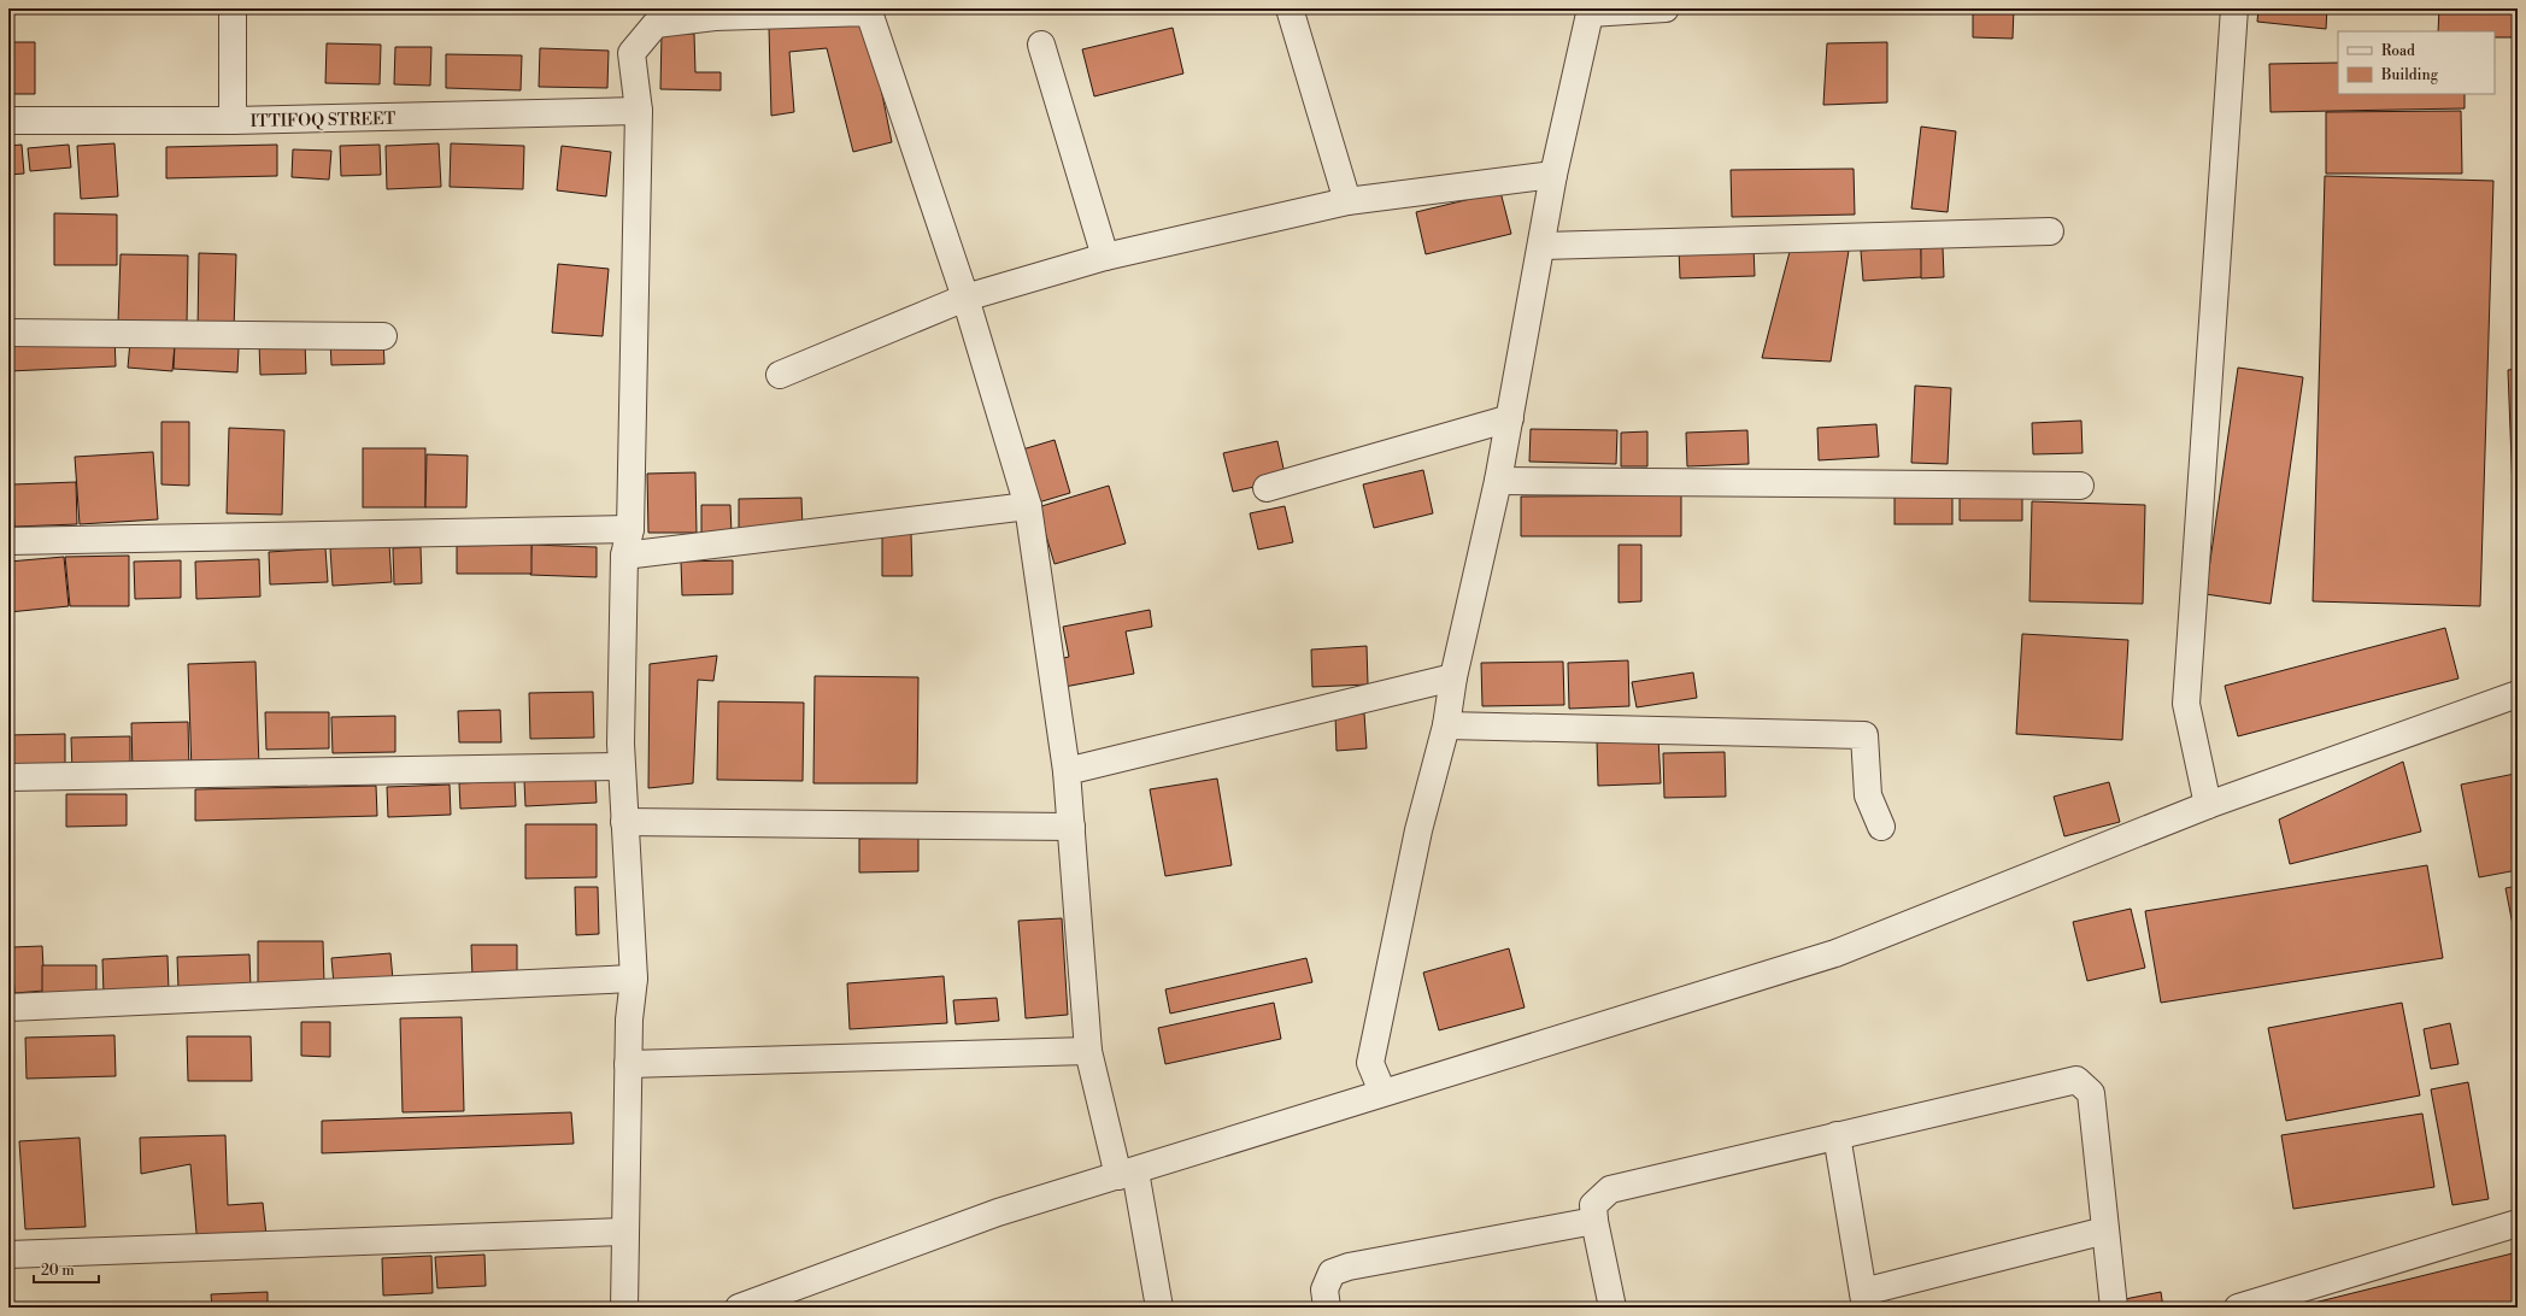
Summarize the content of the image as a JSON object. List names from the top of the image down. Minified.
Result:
{"streets":{"street":["ITTIFOQ STREET"]},"legend":["Road","Building"],"scale_bar":"20 m"}
